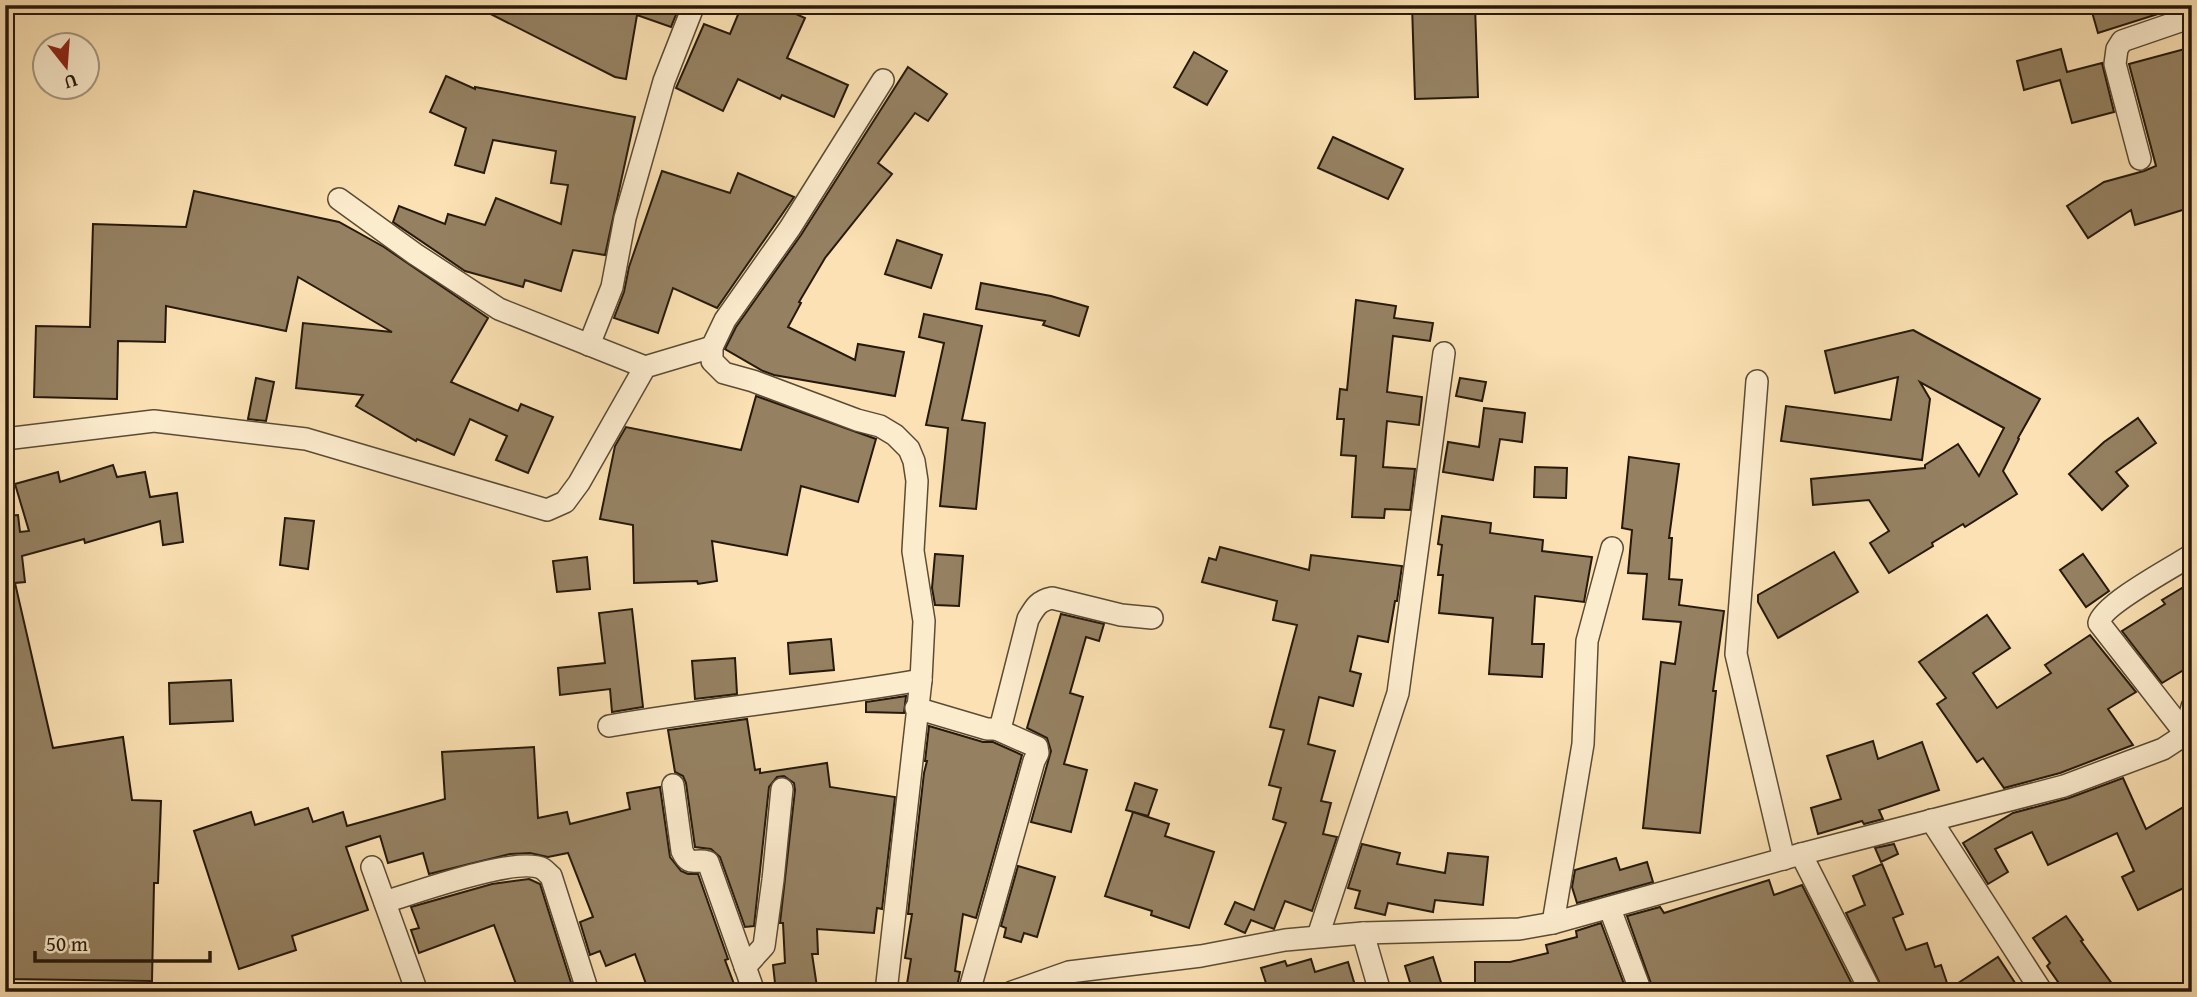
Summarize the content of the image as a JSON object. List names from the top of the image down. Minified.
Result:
{"scale_bar":"50 m","north":"bottom"}
